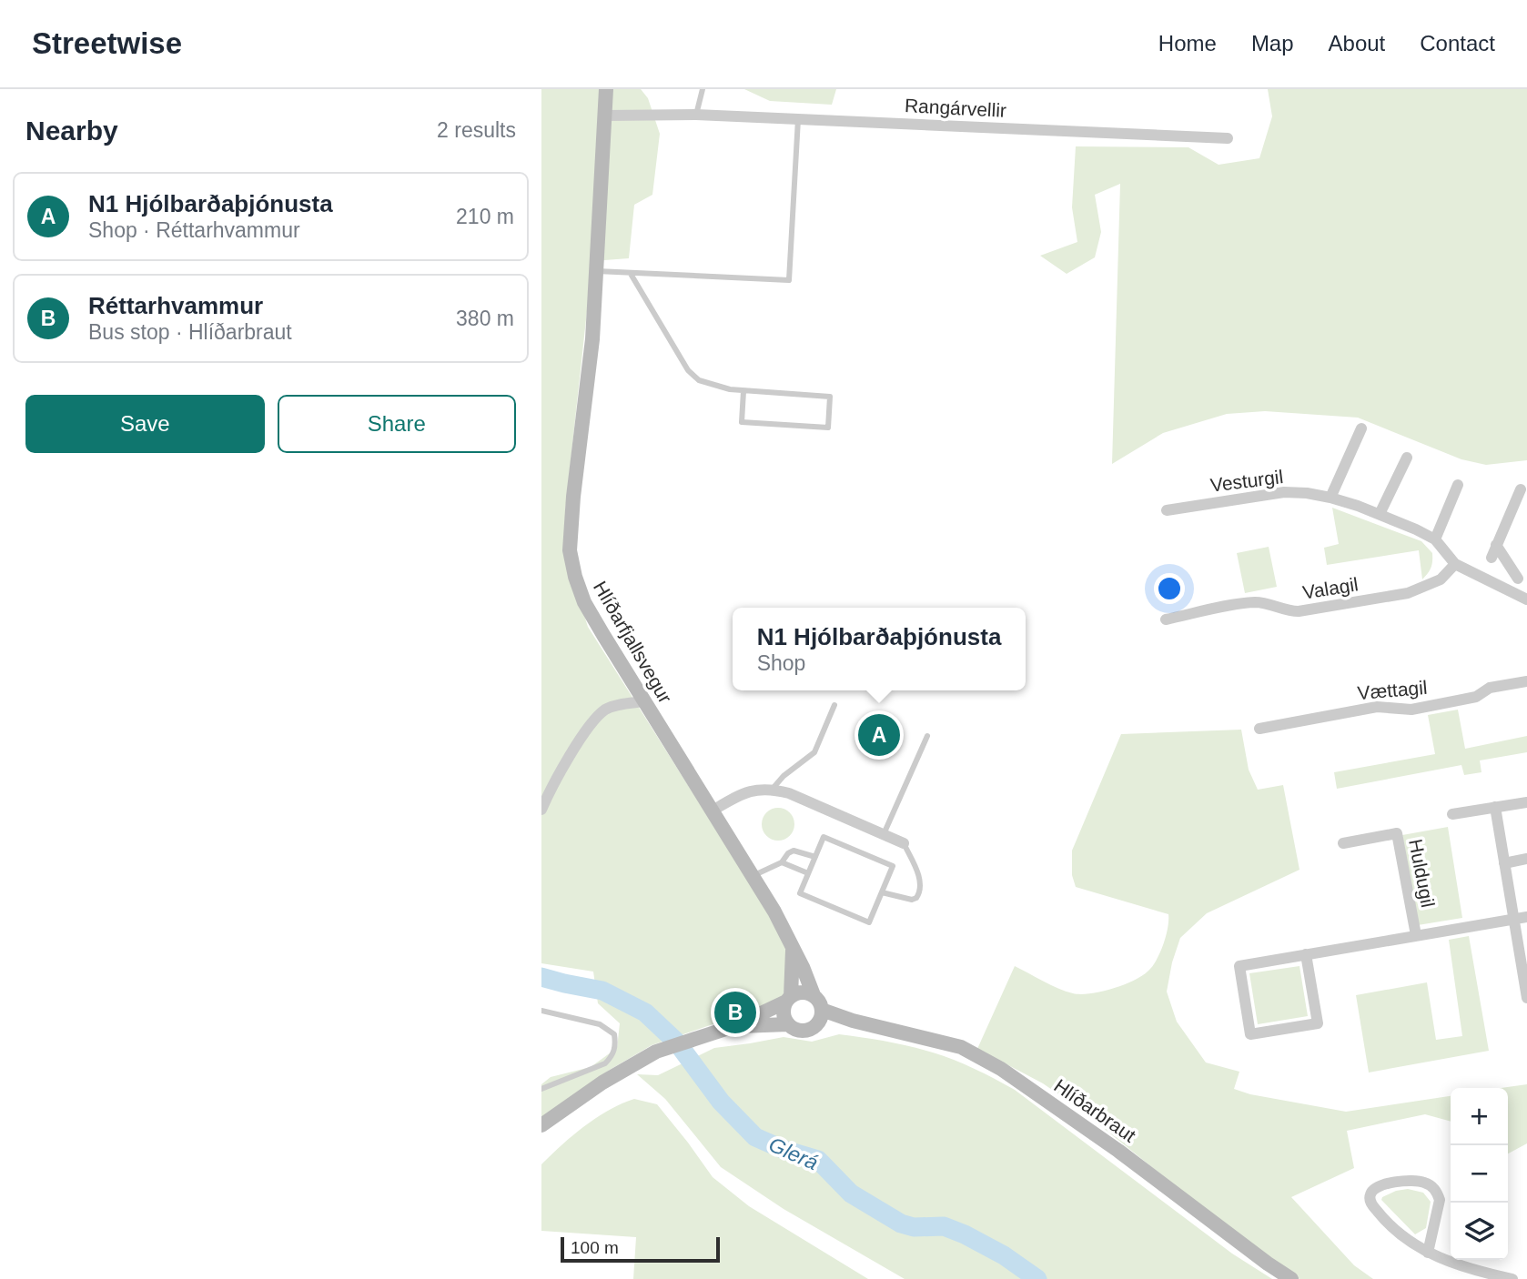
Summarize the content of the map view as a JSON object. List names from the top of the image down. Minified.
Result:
{"streets":{"main road":["Hlíðarfjallsvegur","Hlíðarbraut"],"street":["Rangárvellir","Vesturgil","Valagil","Vættagil","Huldugil"]},"crossings":[["Rangárvellir","Hlíðarfjallsvegur"],["Vesturgil","Valagil"],["Hlíðarfjallsvegur","Hlíðarbraut"]],"water":["Glerá"],"scale_bar":"100 m","page":{"header":"Streetwise","nav":["Home","Map","About","Contact"],"heading":["Nearby","2 results"],"list":[{"mark":"A","name":"N1 Hjólbarðaþjónusta","note":"Shop · Réttarhvammur","value":"210 m"},{"mark":"B","name":"Réttarhvammur","note":"Bus stop · Hlíðarbraut","value":"380 m"}],"buttons":["Save","Share"],"popup":["N1 Hjólbarðaþjónusta","Shop"],"pins":["A","B"],"map_buttons":["+","−"],"scale":"100 m"}}
